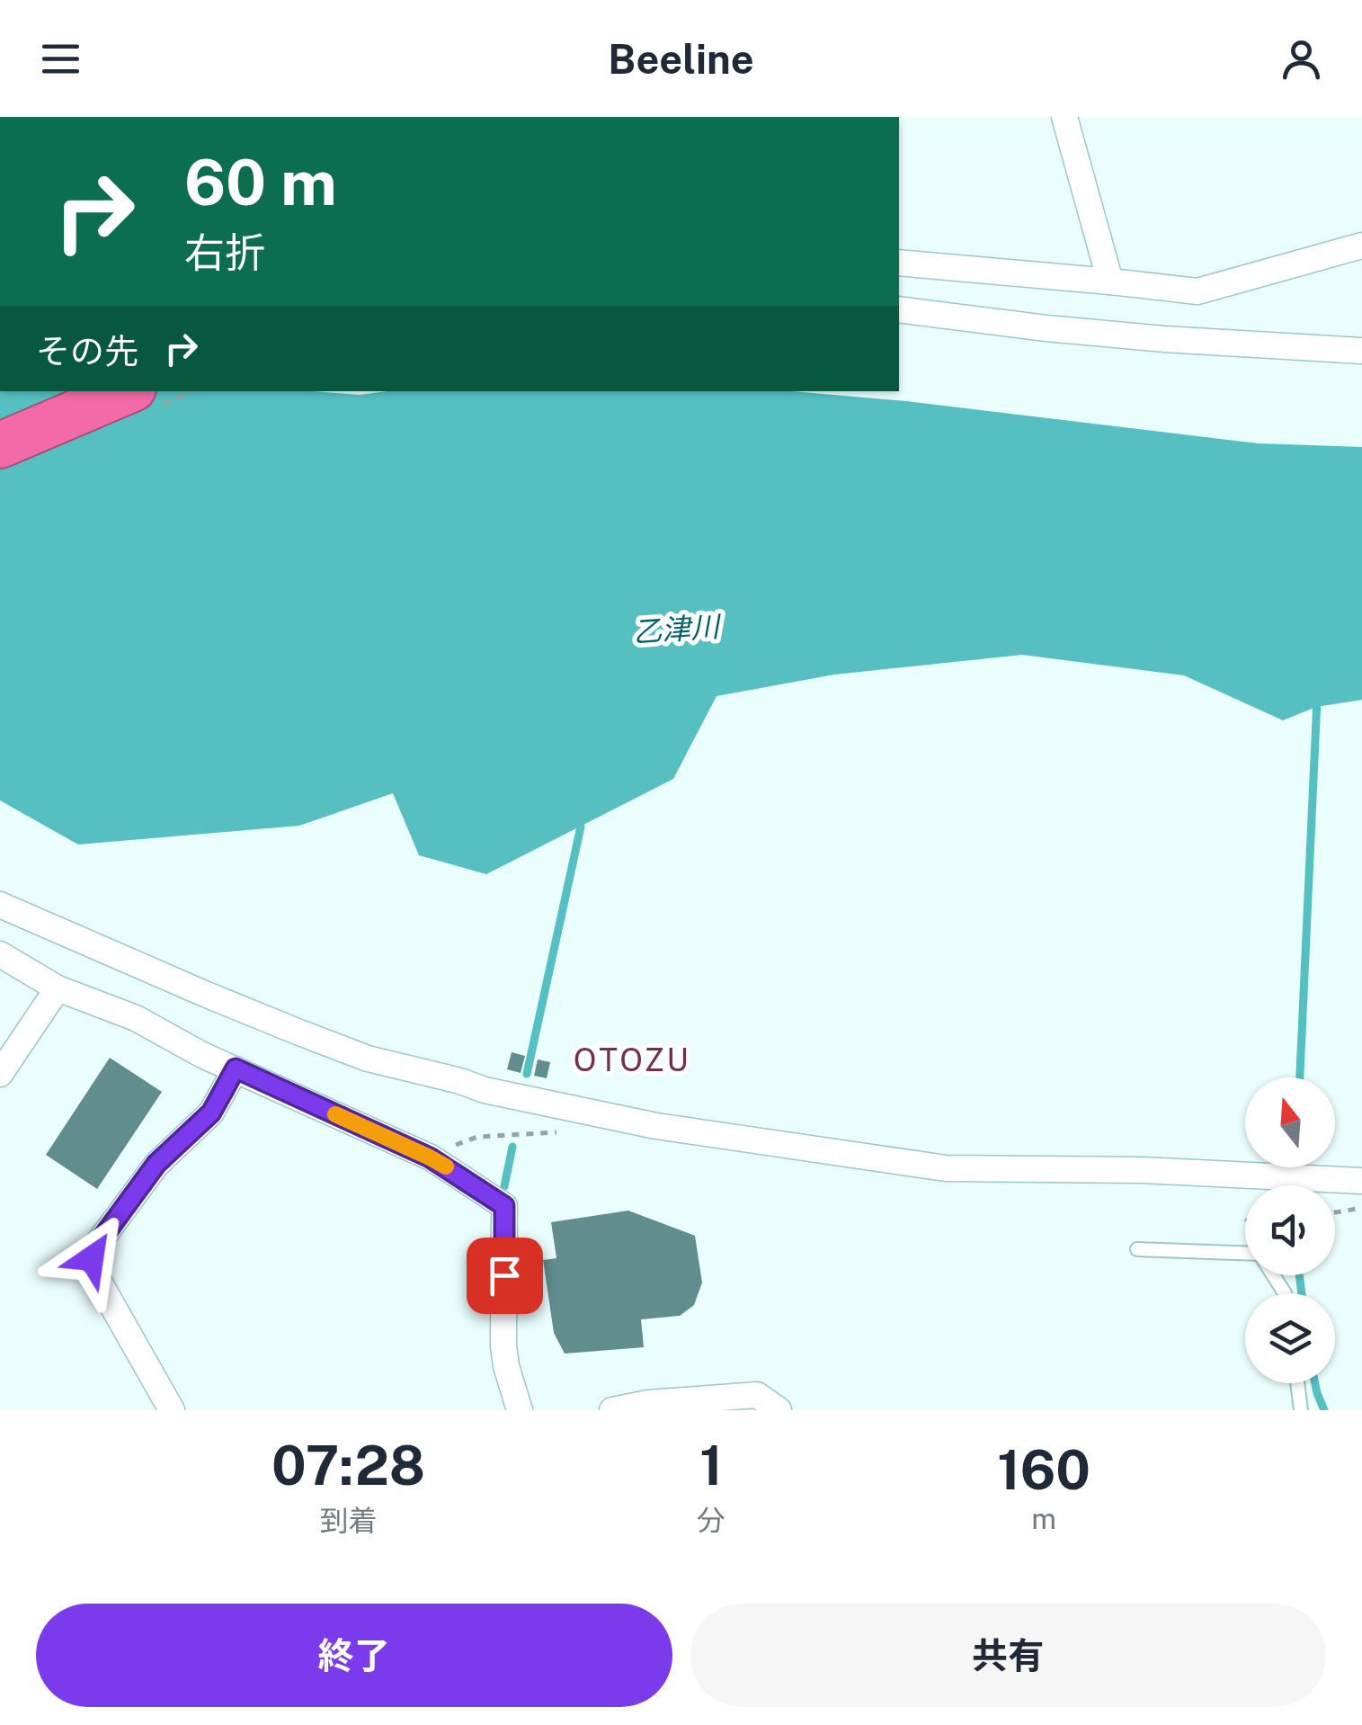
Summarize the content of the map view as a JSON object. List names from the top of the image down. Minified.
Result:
{"districts":["OTOZU"],"water":["乙津川"],"north":"top","page":{"header":"Beeline","turn":["60 m","右折"],"then":"その先","eta":["07:28","到着","1","分","160","m"],"buttons":["終了","共有"]}}
